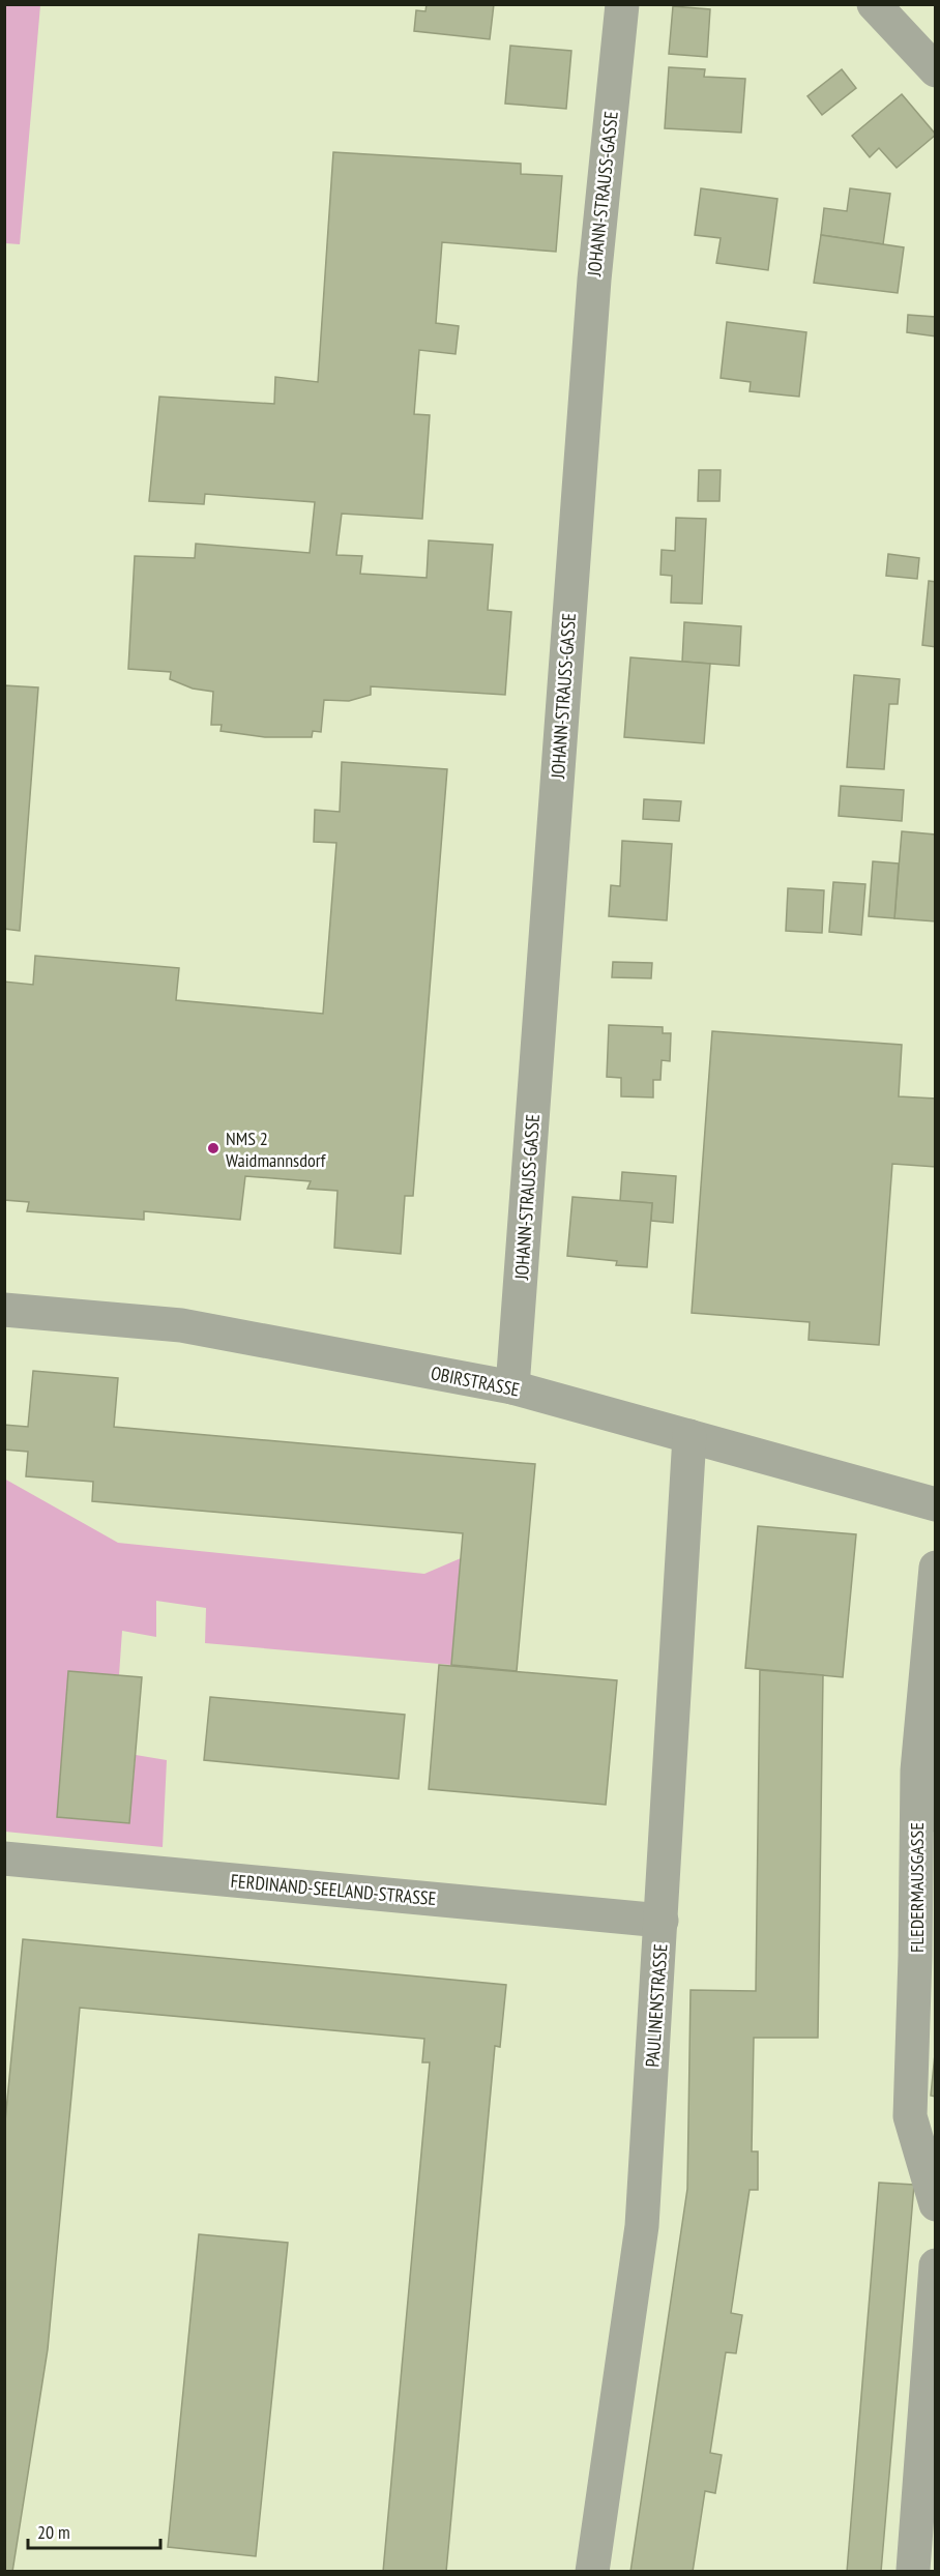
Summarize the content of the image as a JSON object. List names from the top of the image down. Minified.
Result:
{"streets":{"street":["JOHANN-STRAUSS-GASSE","OBIRSTRASSE","FLEDERMAUSGASSE","FERDINAND-SEELAND-STRASSE","PAULINENSTRASSE"]},"crossings":[["JOHANN-STRAUSS-GASSE","OBIRSTRASSE"],["OBIRSTRASSE","PAULINENSTRASSE"],["FERDINAND-SEELAND-STRASSE","PAULINENSTRASSE"]],"places":["NMS 2 Waidmannsdorf"],"scale_bar":"20 m"}
